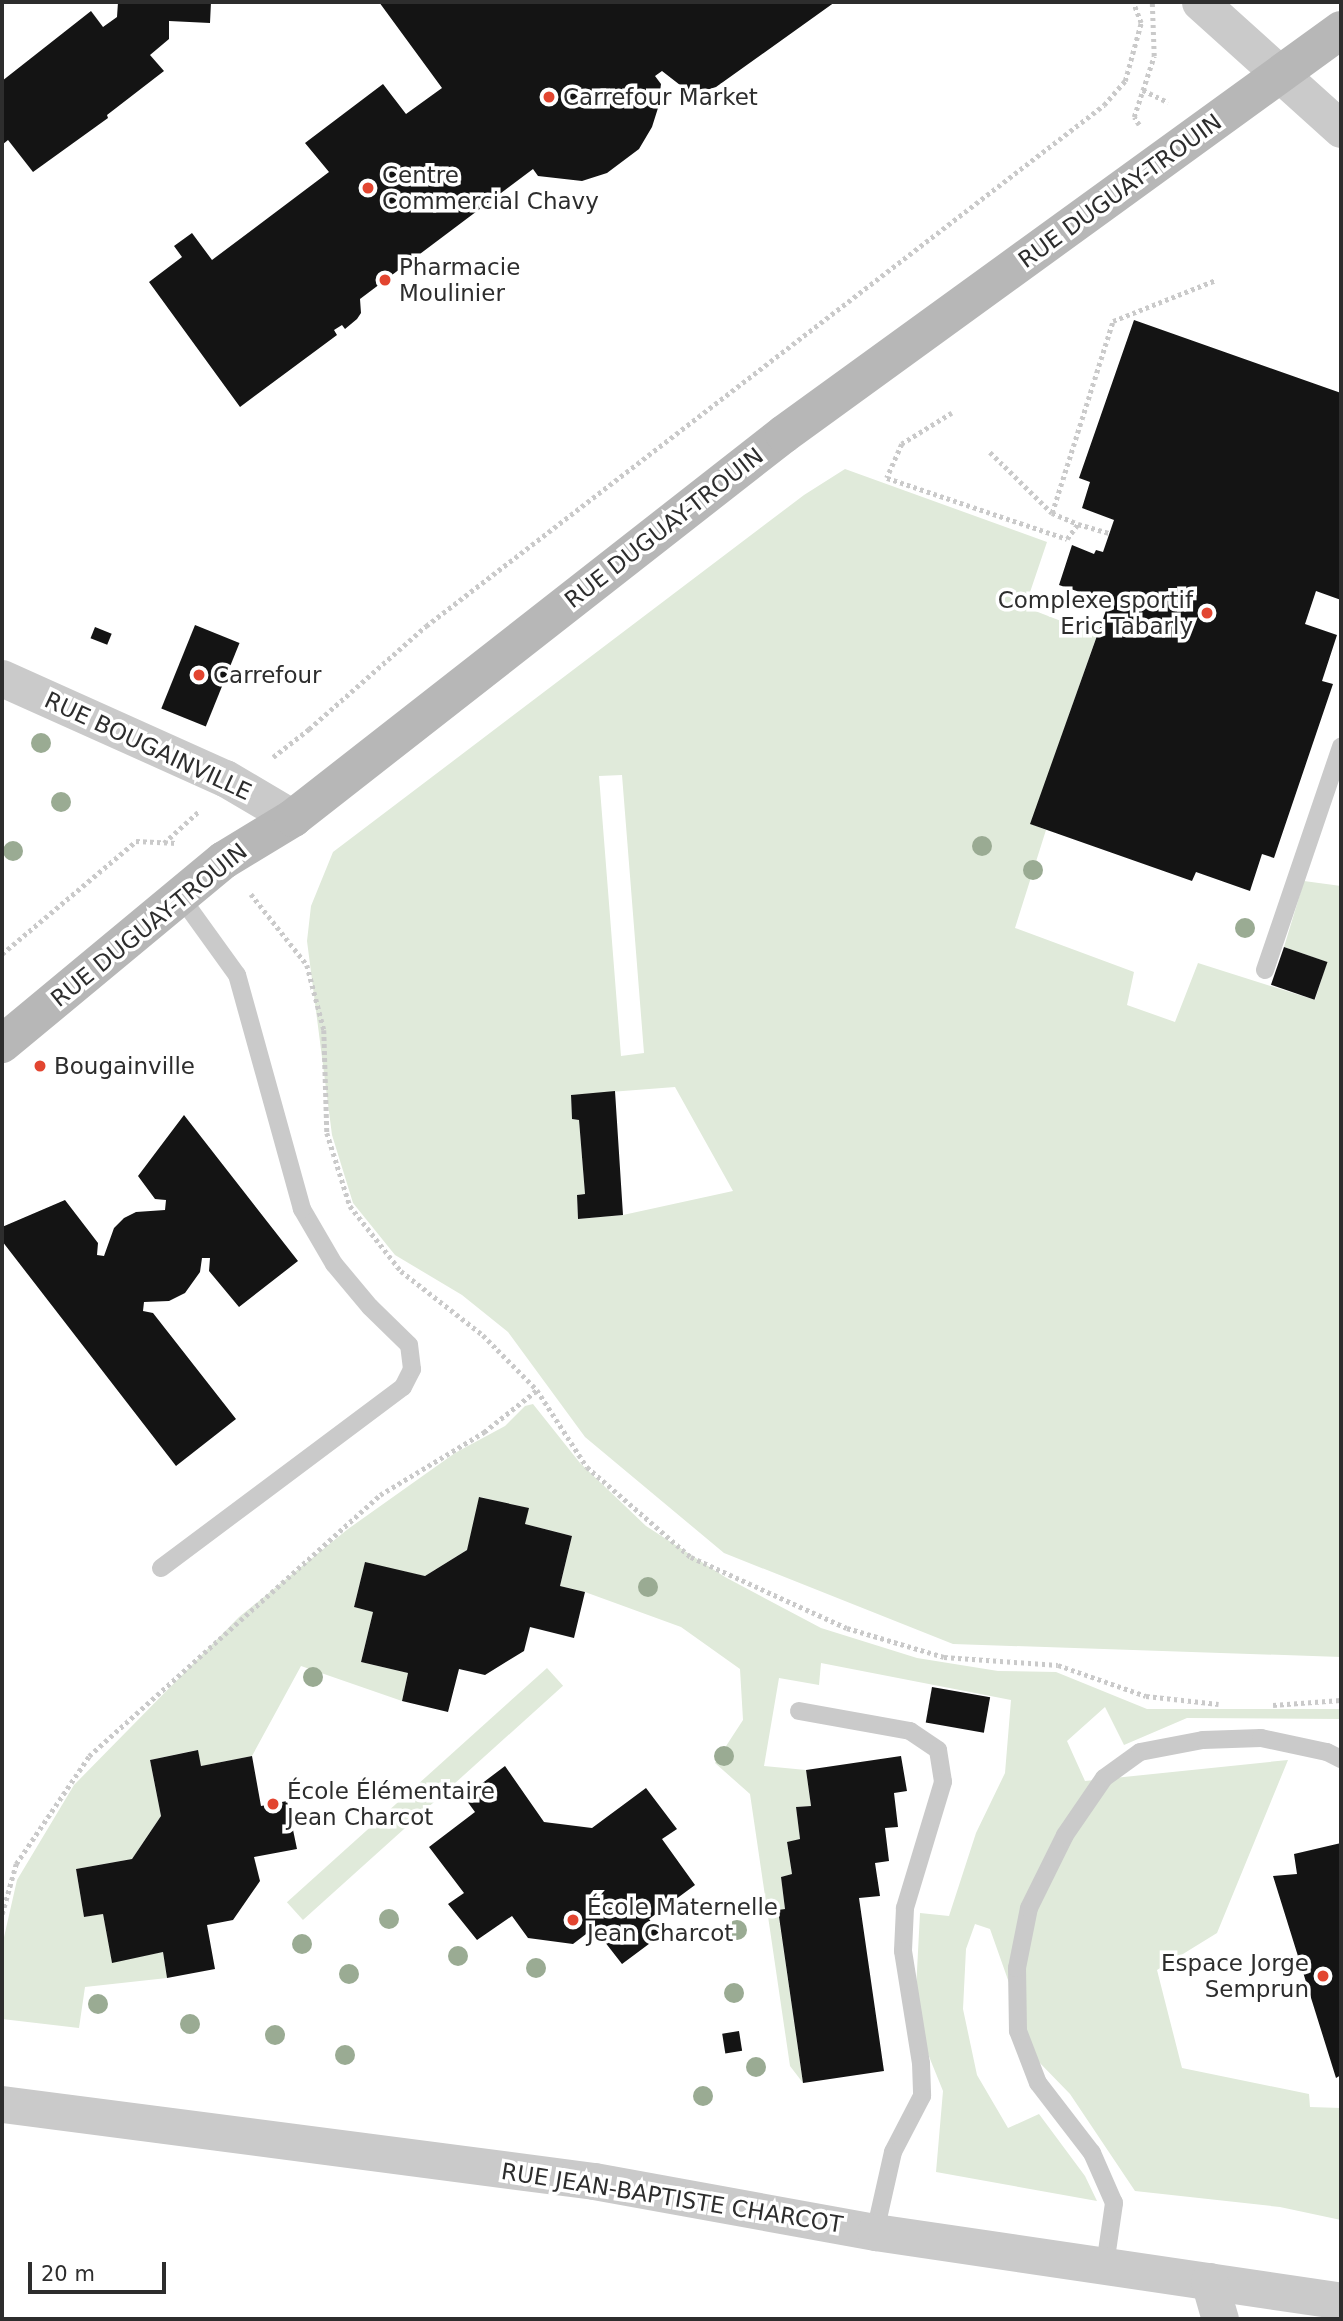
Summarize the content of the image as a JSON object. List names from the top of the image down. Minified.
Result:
{"streets":{"main road":["RUE DUGUAY-TROUIN"],"street":["RUE BOUGAINVILLE","RUE JEAN-BAPTISTE CHARCOT"]},"crossings":[["RUE DUGUAY-TROUIN","RUE BOUGAINVILLE"]],"places":["Carrefour Market","Centre Commercial Chavy","Pharmacie Moulinier","Complexe sportif Eric Tabarly","Carrefour","Bougainville","École Élémentaire Jean Charcot","École Maternelle Jean Charcot","Espace Jorge Semprun"],"scale_bar":"20 m"}
